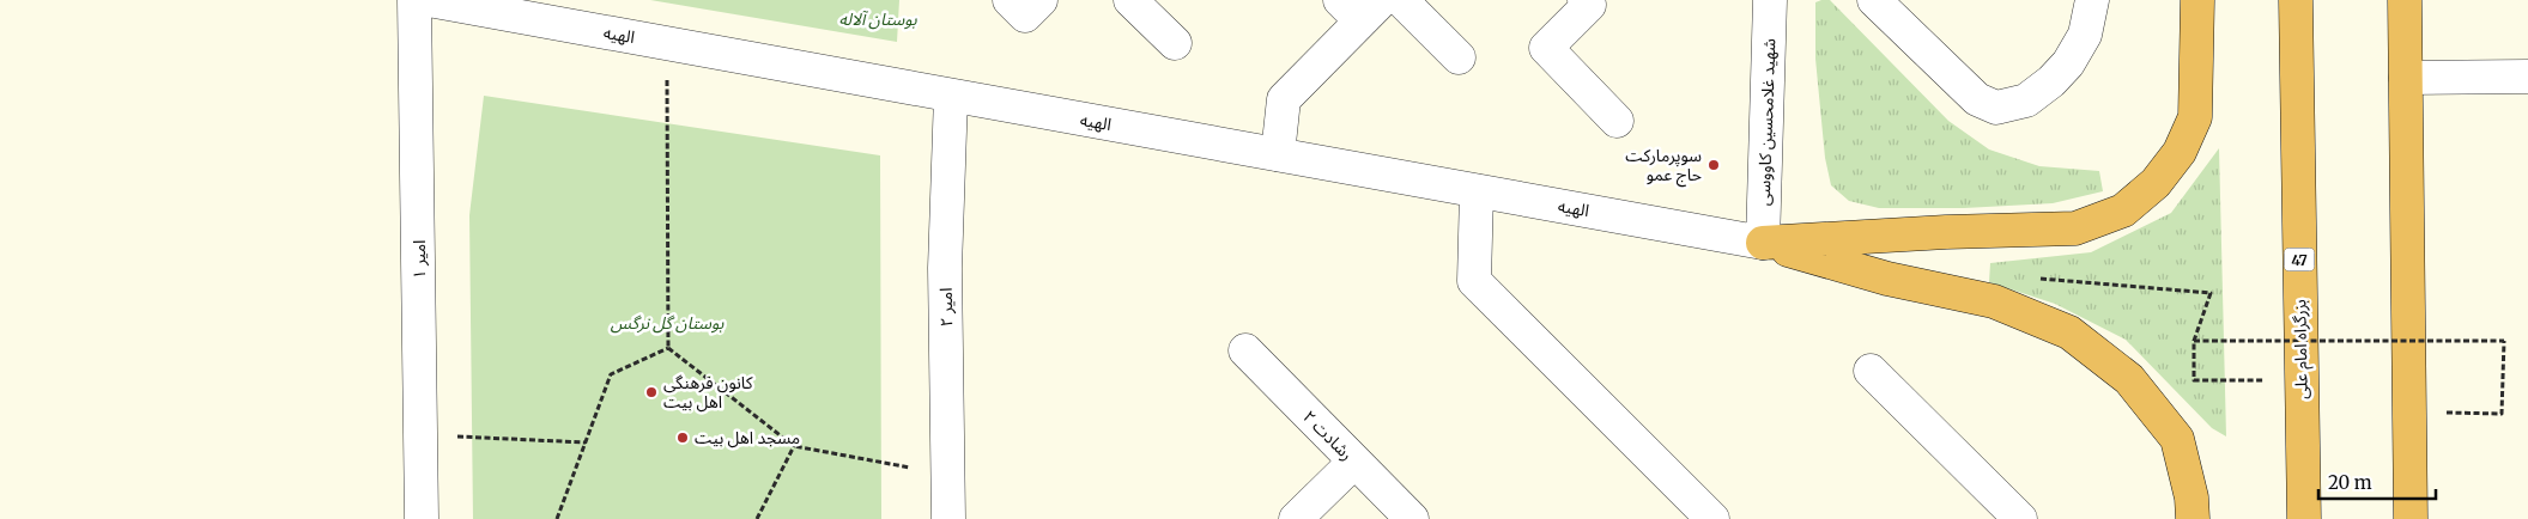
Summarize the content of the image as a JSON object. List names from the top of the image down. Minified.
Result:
{"streets":{"highway":["47","بزرگراه امام علی"],"street":["الهیه","شهید غلامحسین کاووسی","امیر ۱","امیر ۲","رشادت ۲"]},"crossings":[["الهیه","شهید غلامحسین کاووسی"],["الهیه","امیر ۲"]],"parks":["بوستان آلاله","بوستان گل نرگس"],"places":["سوپرمارکت حاج عمو","کانون فرهنگی اهل بیت","مسجد اهل بیت"],"scale_bar":"20 m"}
